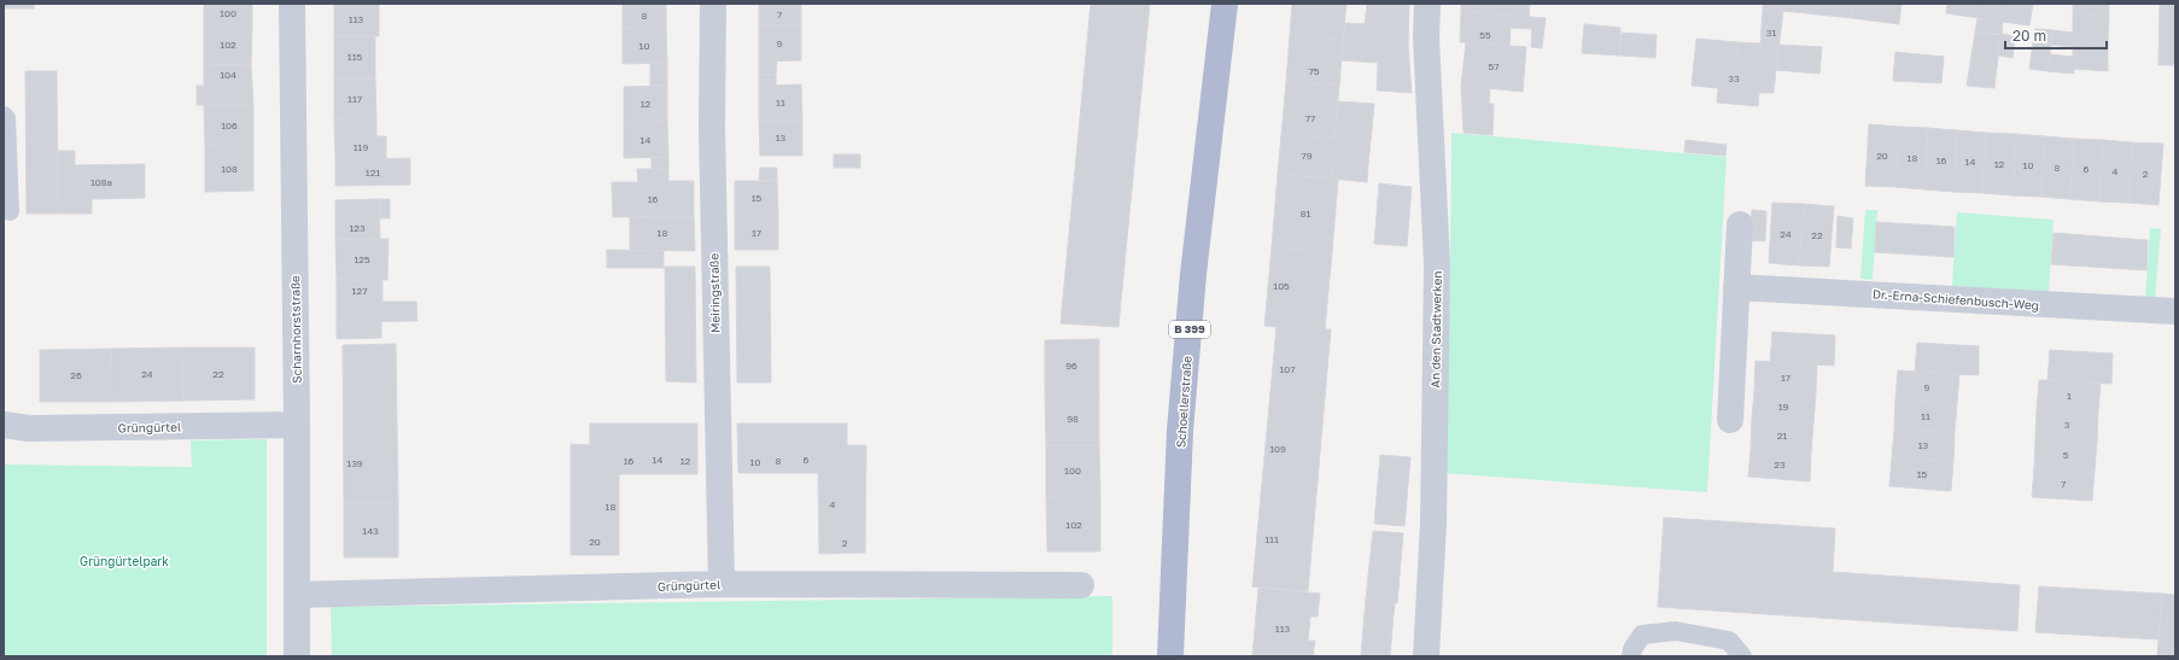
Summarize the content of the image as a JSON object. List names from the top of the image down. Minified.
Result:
{"streets":{"main road":["B 399","Schoellerstraße"],"street":["Meiringstraße","Dr.-Erna-Schiefenbusch-Weg","Scharnhorststraße","An den Stadtwerken","Grüngürtel"]},"crossings":[["Meiringstraße","Grüngürtel"],["Scharnhorststraße","Grüngürtel"]],"parks":["Grüngürtelpark"],"house_numbers":["100","7","8","113","31","55","9","102","10","115","57","75","104","33","117","11","12","77","106","13","14","119","79","20","18","16","14","12","10","8","108","6","4","121","2","108a","15","16","81","123","18","17","24","22","125","105","127","96","107","24","22","26","17","9","1","19","11","98","3","21","13","109","5","14","6","16","12","8","10","139","23","100","15","7","4","18","102","143","111","20","2","113"],"scale_bar":"20 m"}
